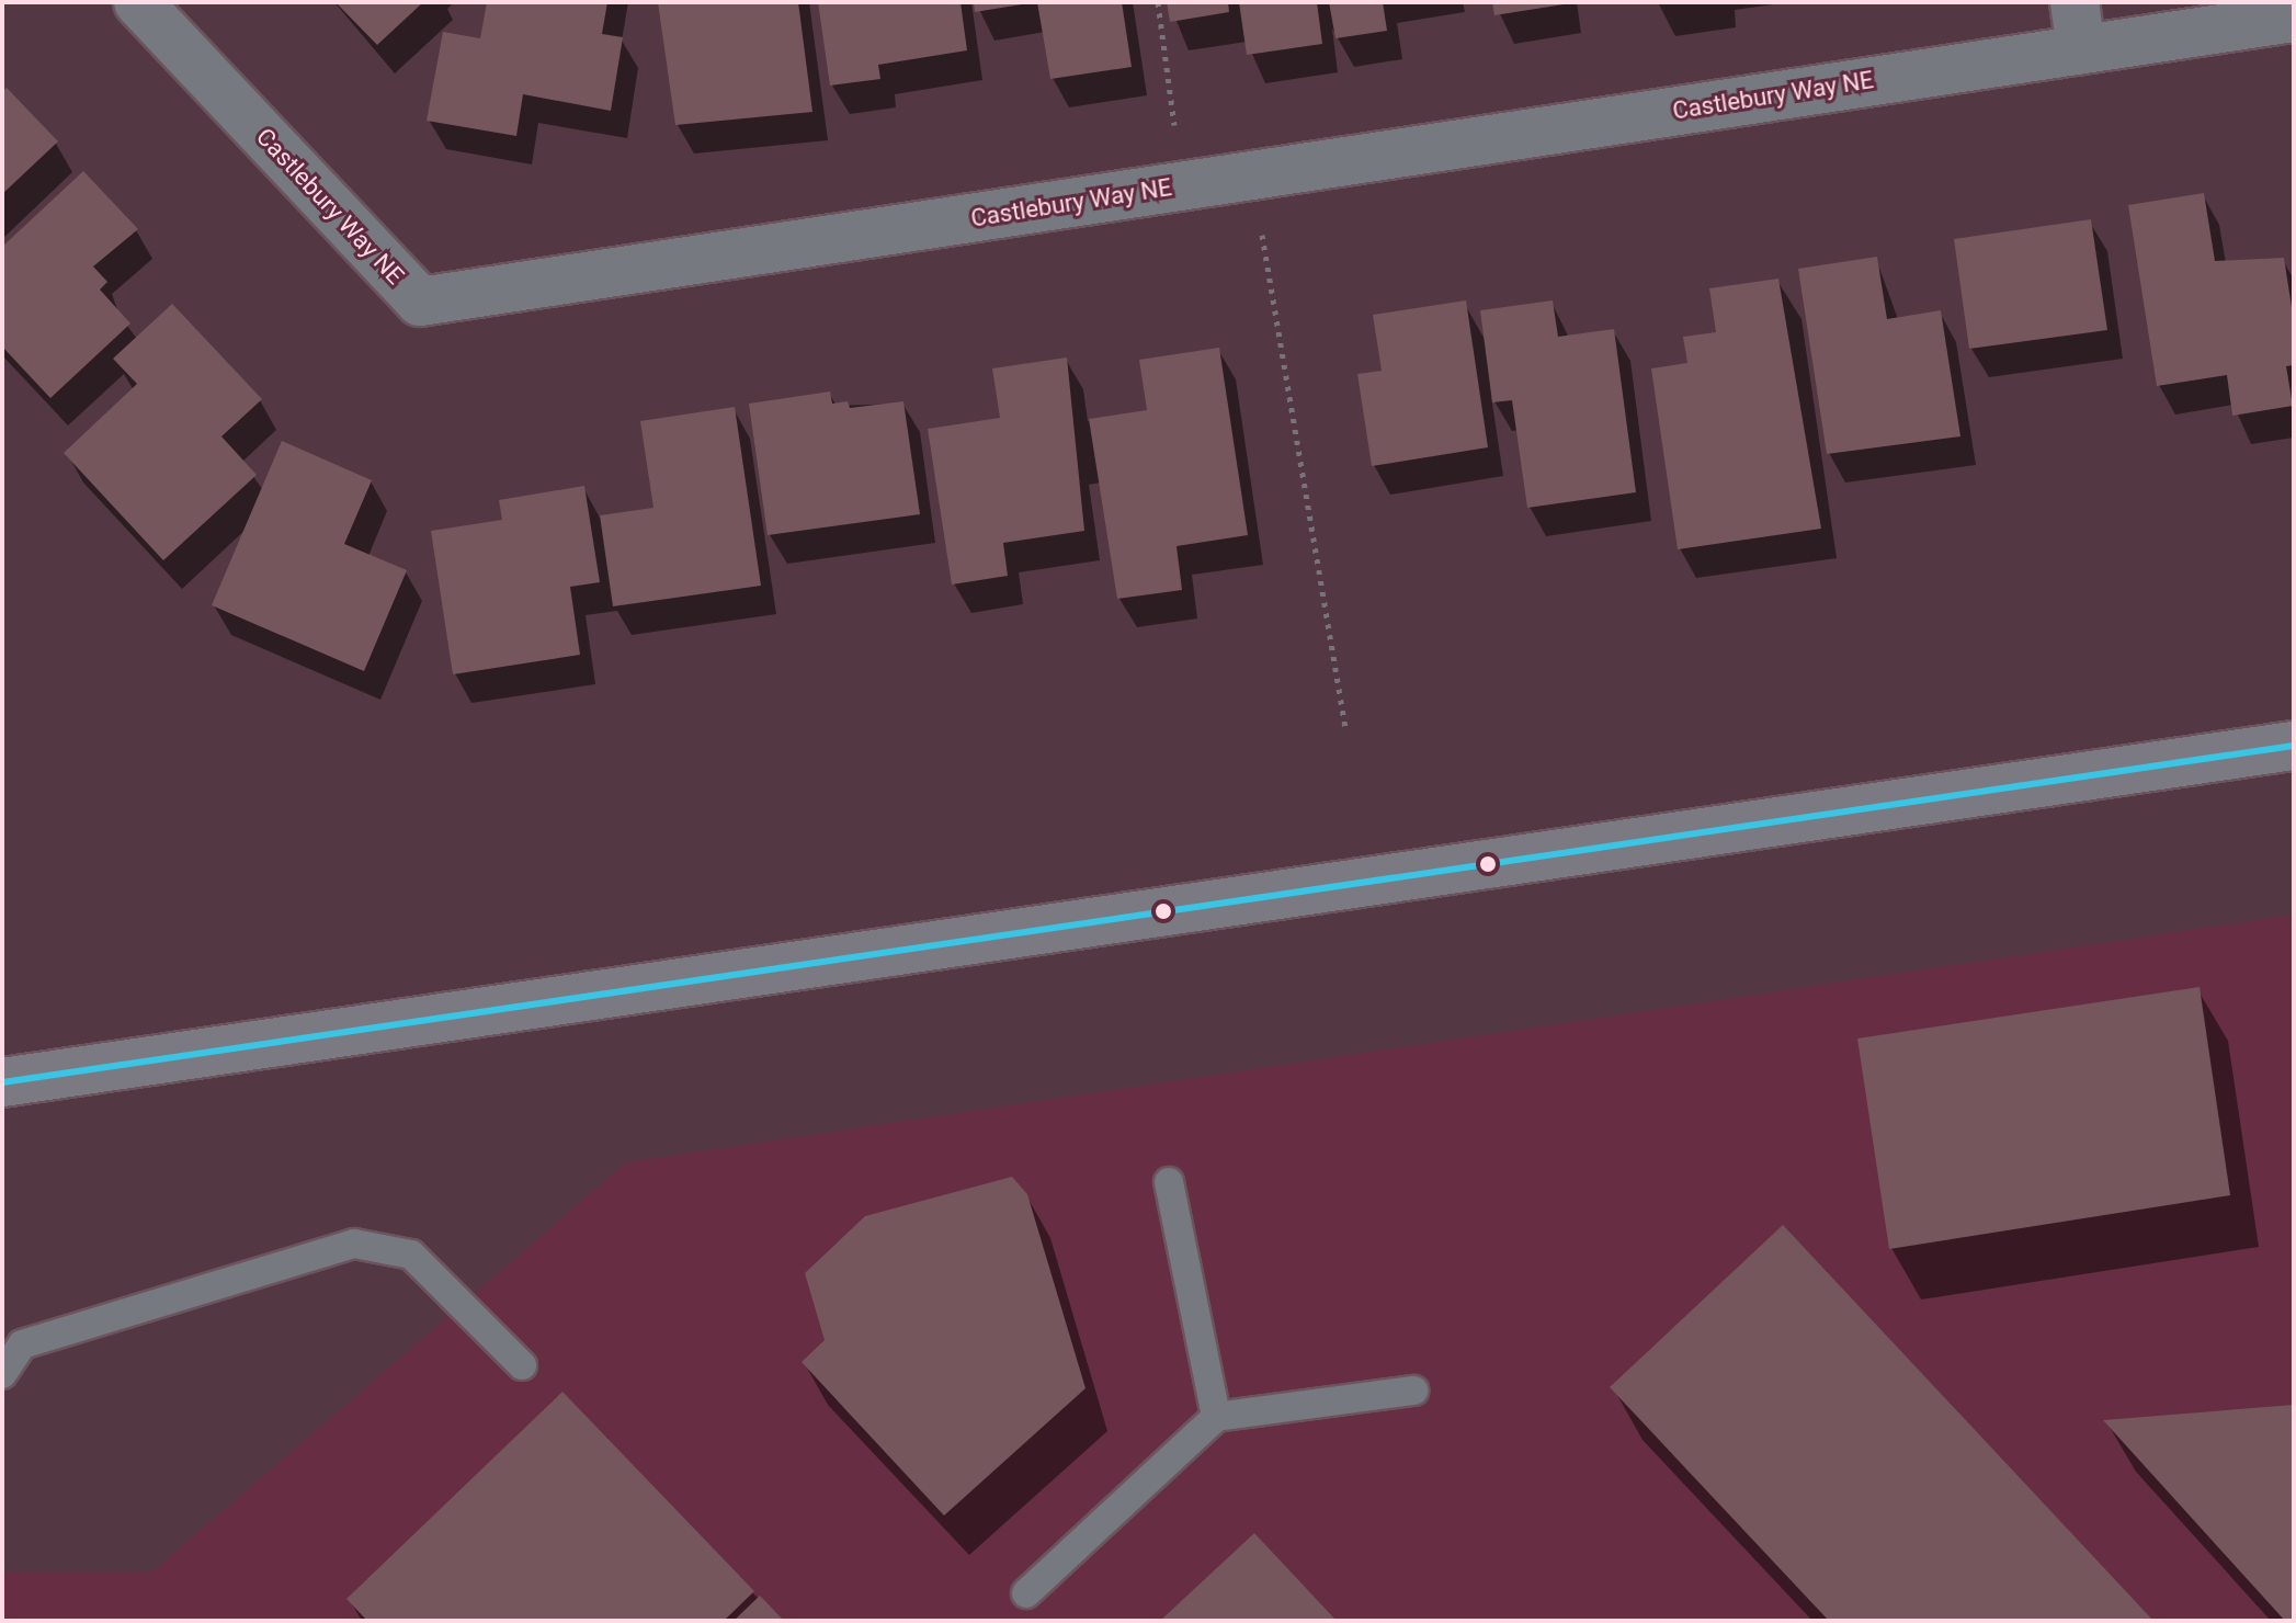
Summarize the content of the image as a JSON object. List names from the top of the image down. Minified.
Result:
{"streets":{"street":["Castlebury Way NE"]}}
